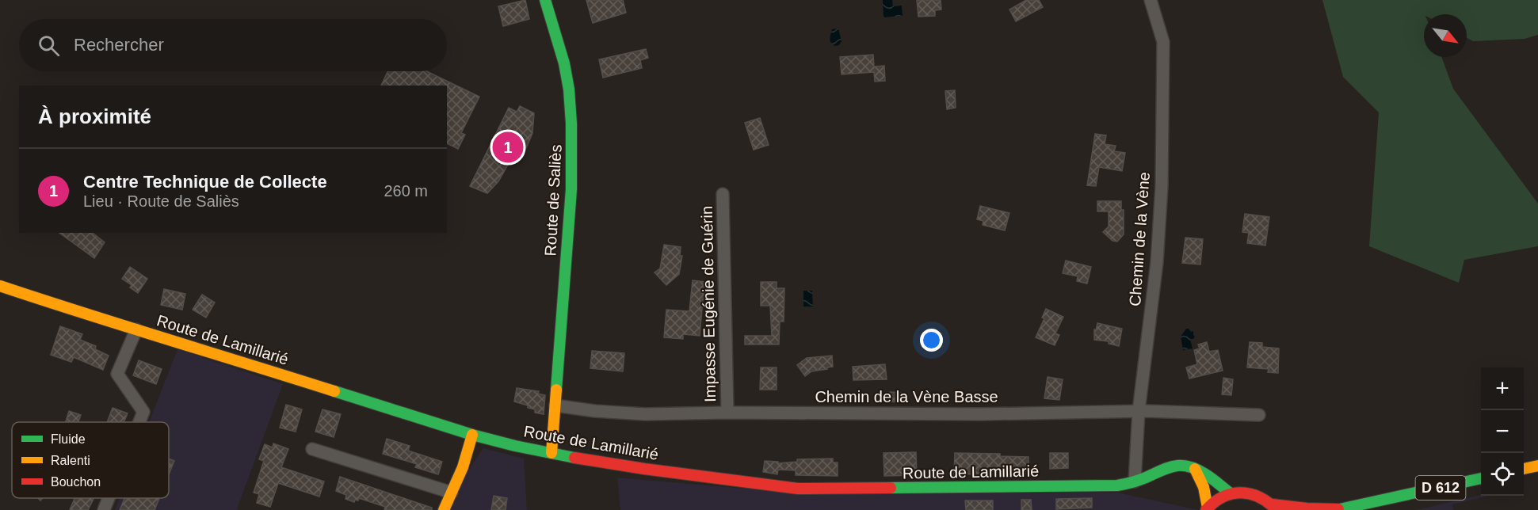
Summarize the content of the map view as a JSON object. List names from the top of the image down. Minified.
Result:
{"streets":{"main road":["Route de Saliès","Route de Lamillarié","D 612"],"street":["Chemin de la Vène","Impasse Eugénie de Guérin","Chemin de la Vène Basse"]},"crossings":[["Route de Saliès","Route de Lamillarié"],["Route de Saliès","Chemin de la Vène Basse"],["Chemin de la Vène","Route de Lamillarié"],["Chemin de la Vène","Chemin de la Vène Basse"],["Impasse Eugénie de Guérin","Chemin de la Vène Basse"]],"legend":["Fluide","Ralenti","Bouchon"],"north":"bottom right","page":{"search":"Rechercher","heading":"À proximité","pins":"1","list":[{"mark":"1","name":"Centre Technique de Collecte","note":"Lieu · Route de Saliès","value":"260 m"}],"map_buttons":["+","−"]}}
